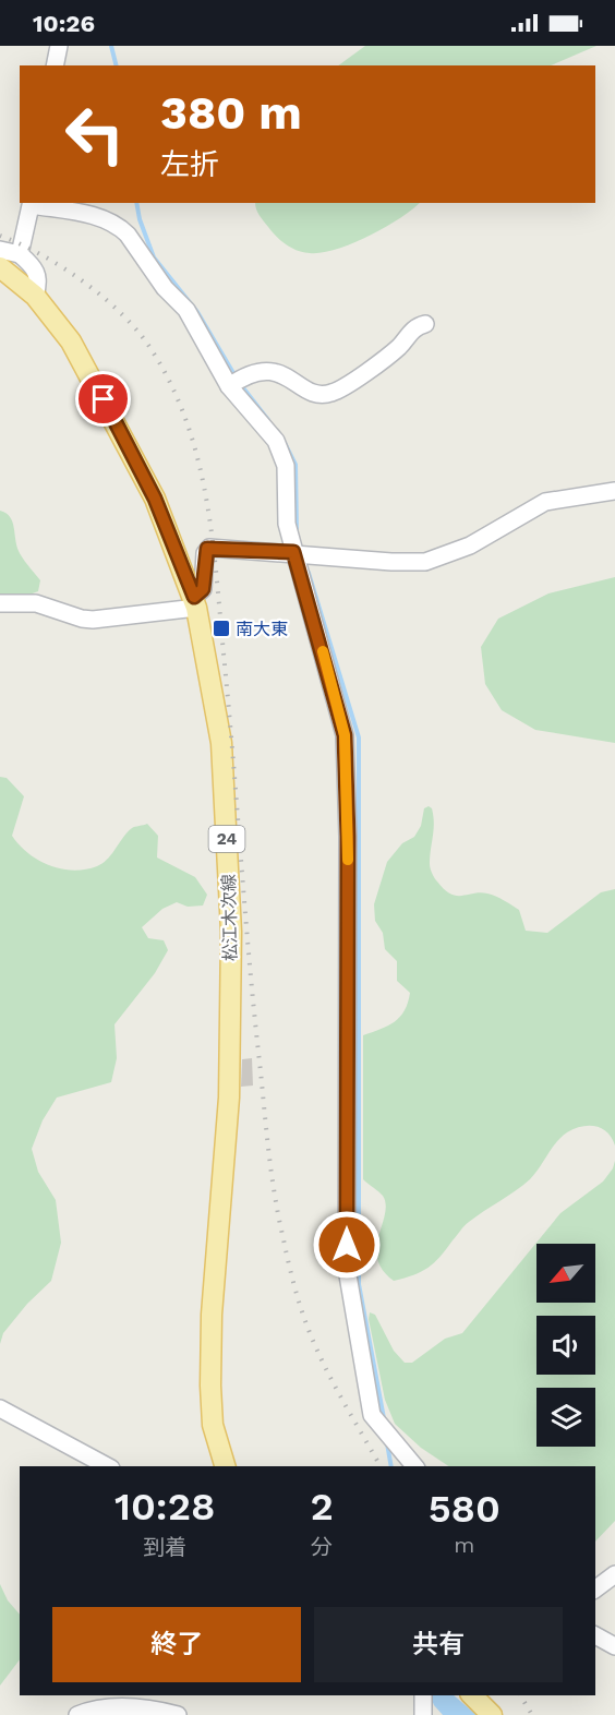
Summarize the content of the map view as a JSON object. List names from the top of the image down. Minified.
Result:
{"streets":{"main road":["24","松江木次線"]},"places":{"transit":["南大東"]},"north":"bottom left","page":{"status":"10:26","turn":["380 m","左折"],"eta":["10:28","到着","2","分","580","m"],"buttons":["終了","共有"]}}
